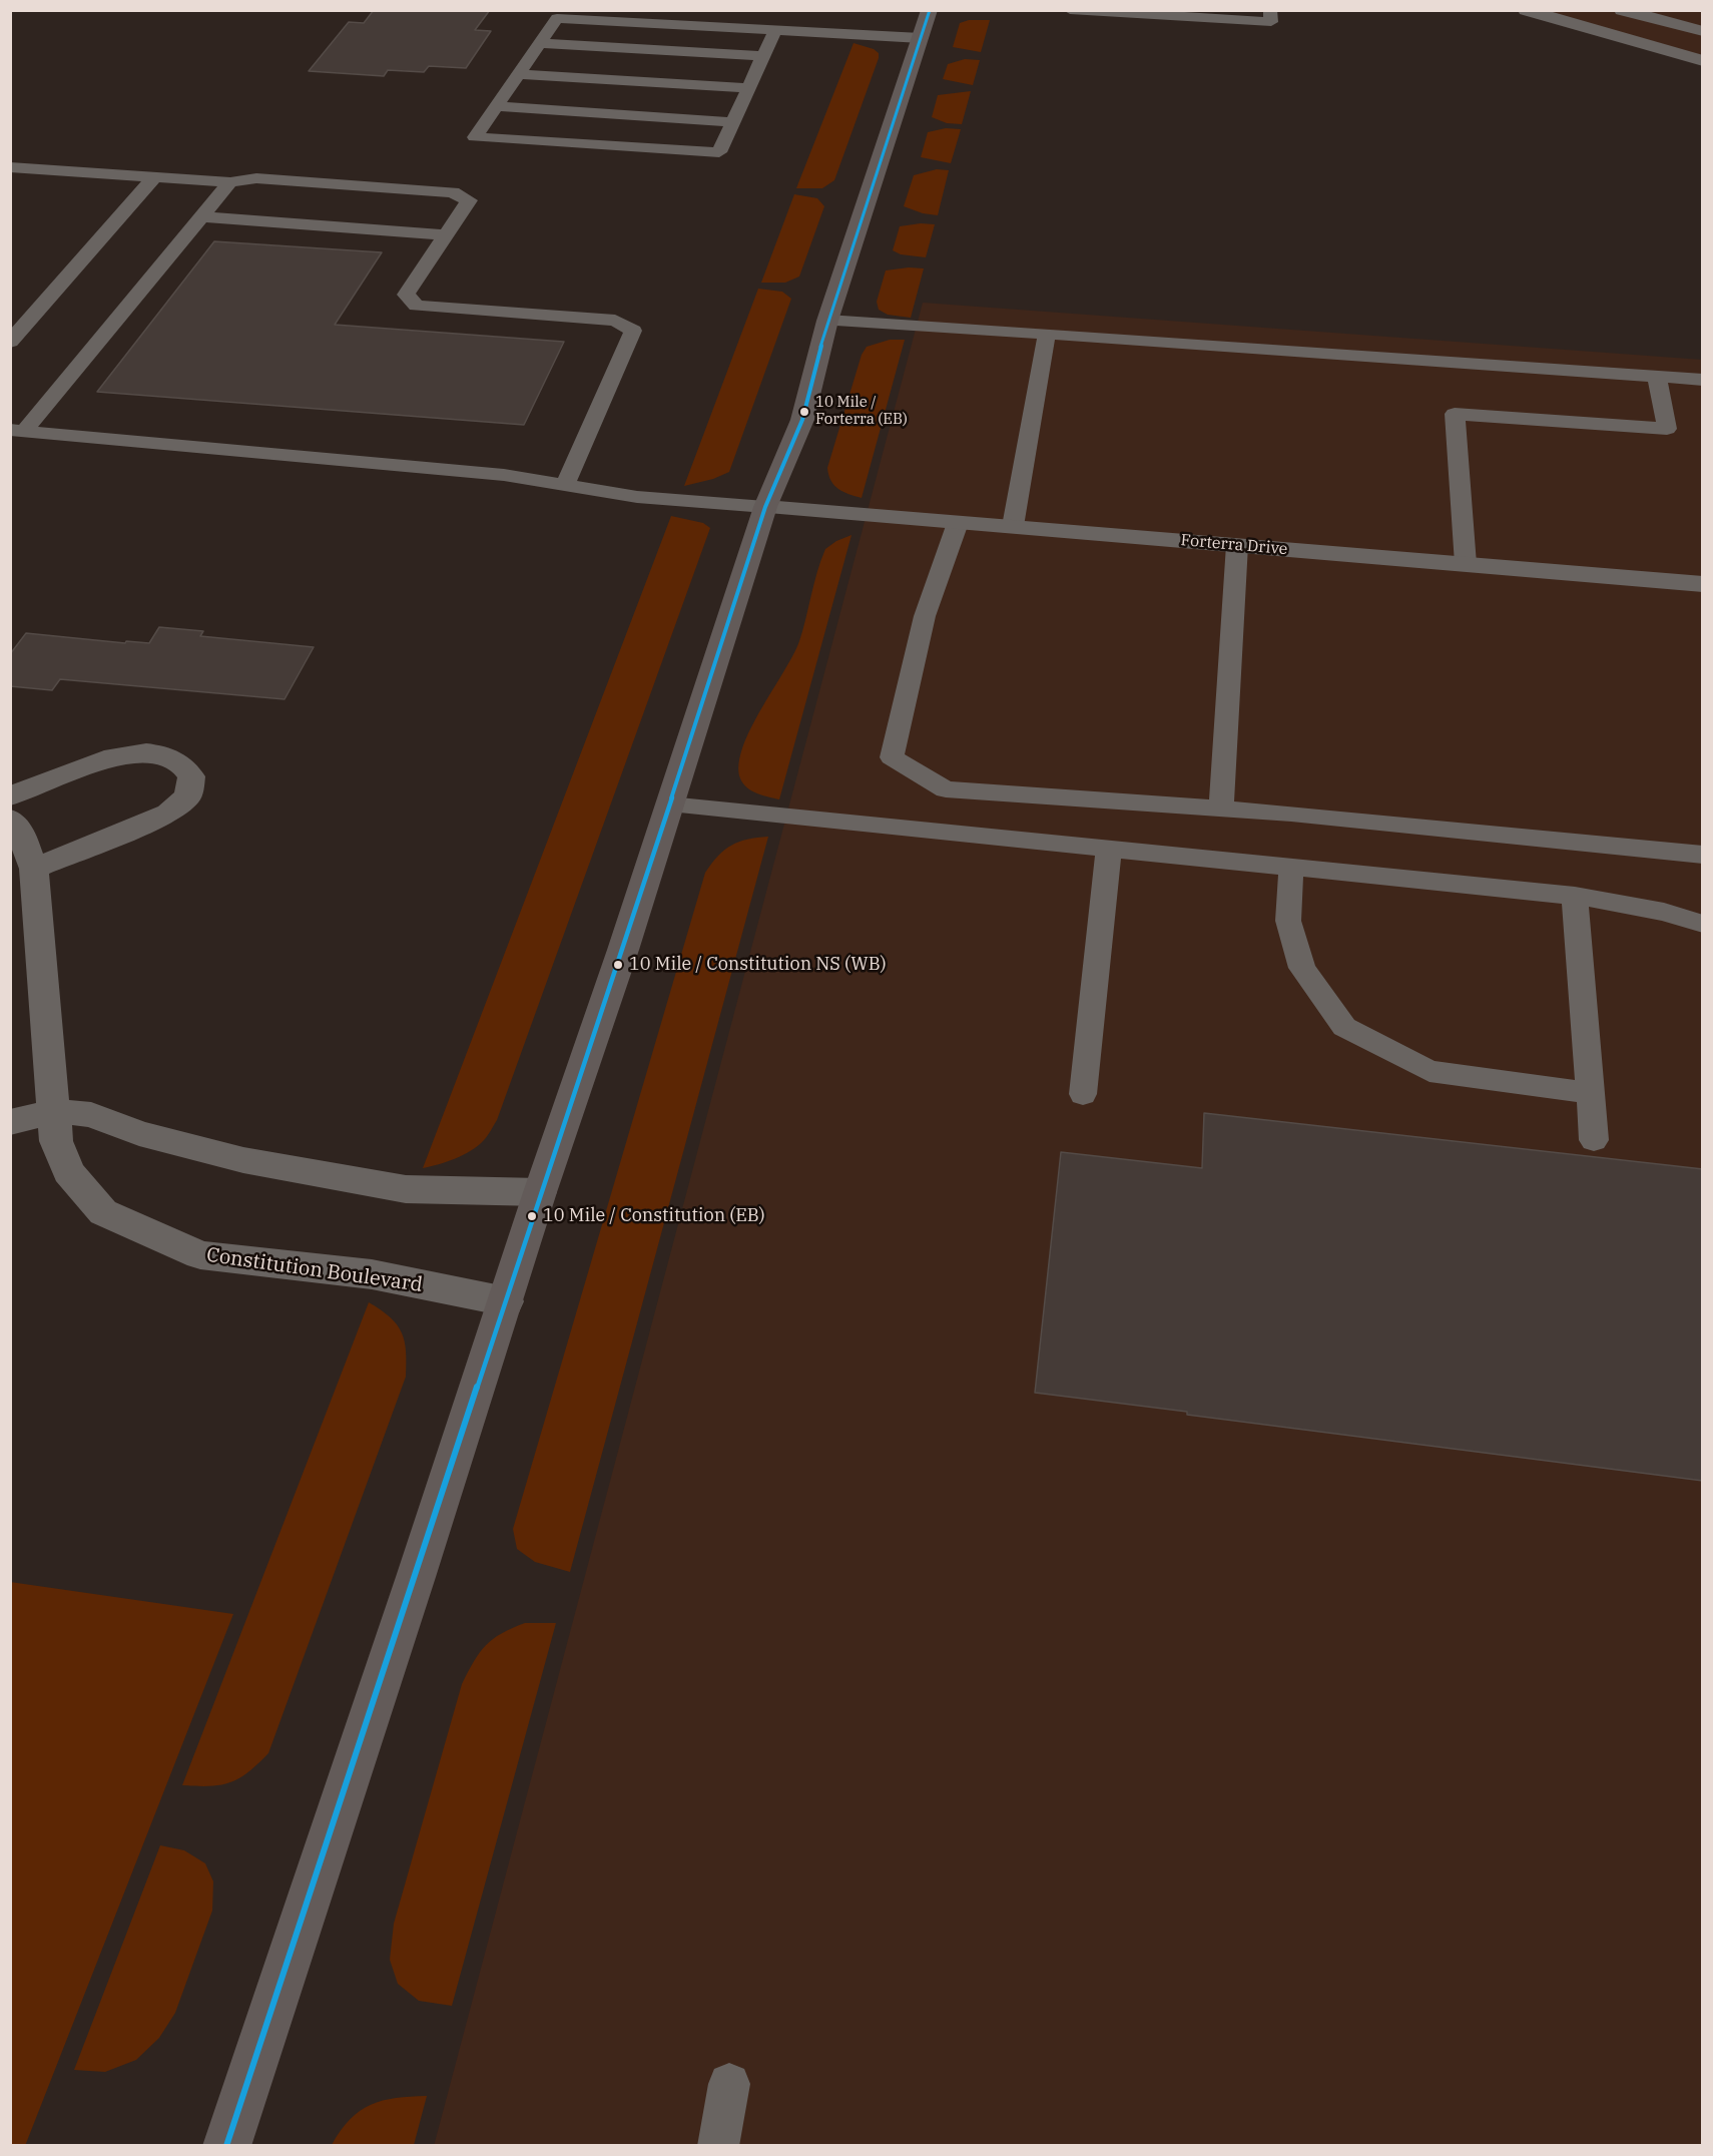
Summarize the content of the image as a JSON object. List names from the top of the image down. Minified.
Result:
{"streets":{"street":["Forterra Drive","Constitution Boulevard"]},"places":["10 Mile / Forterra (EB)","10 Mile / Constitution NS (WB)","10 Mile / Constitution (EB)"]}
